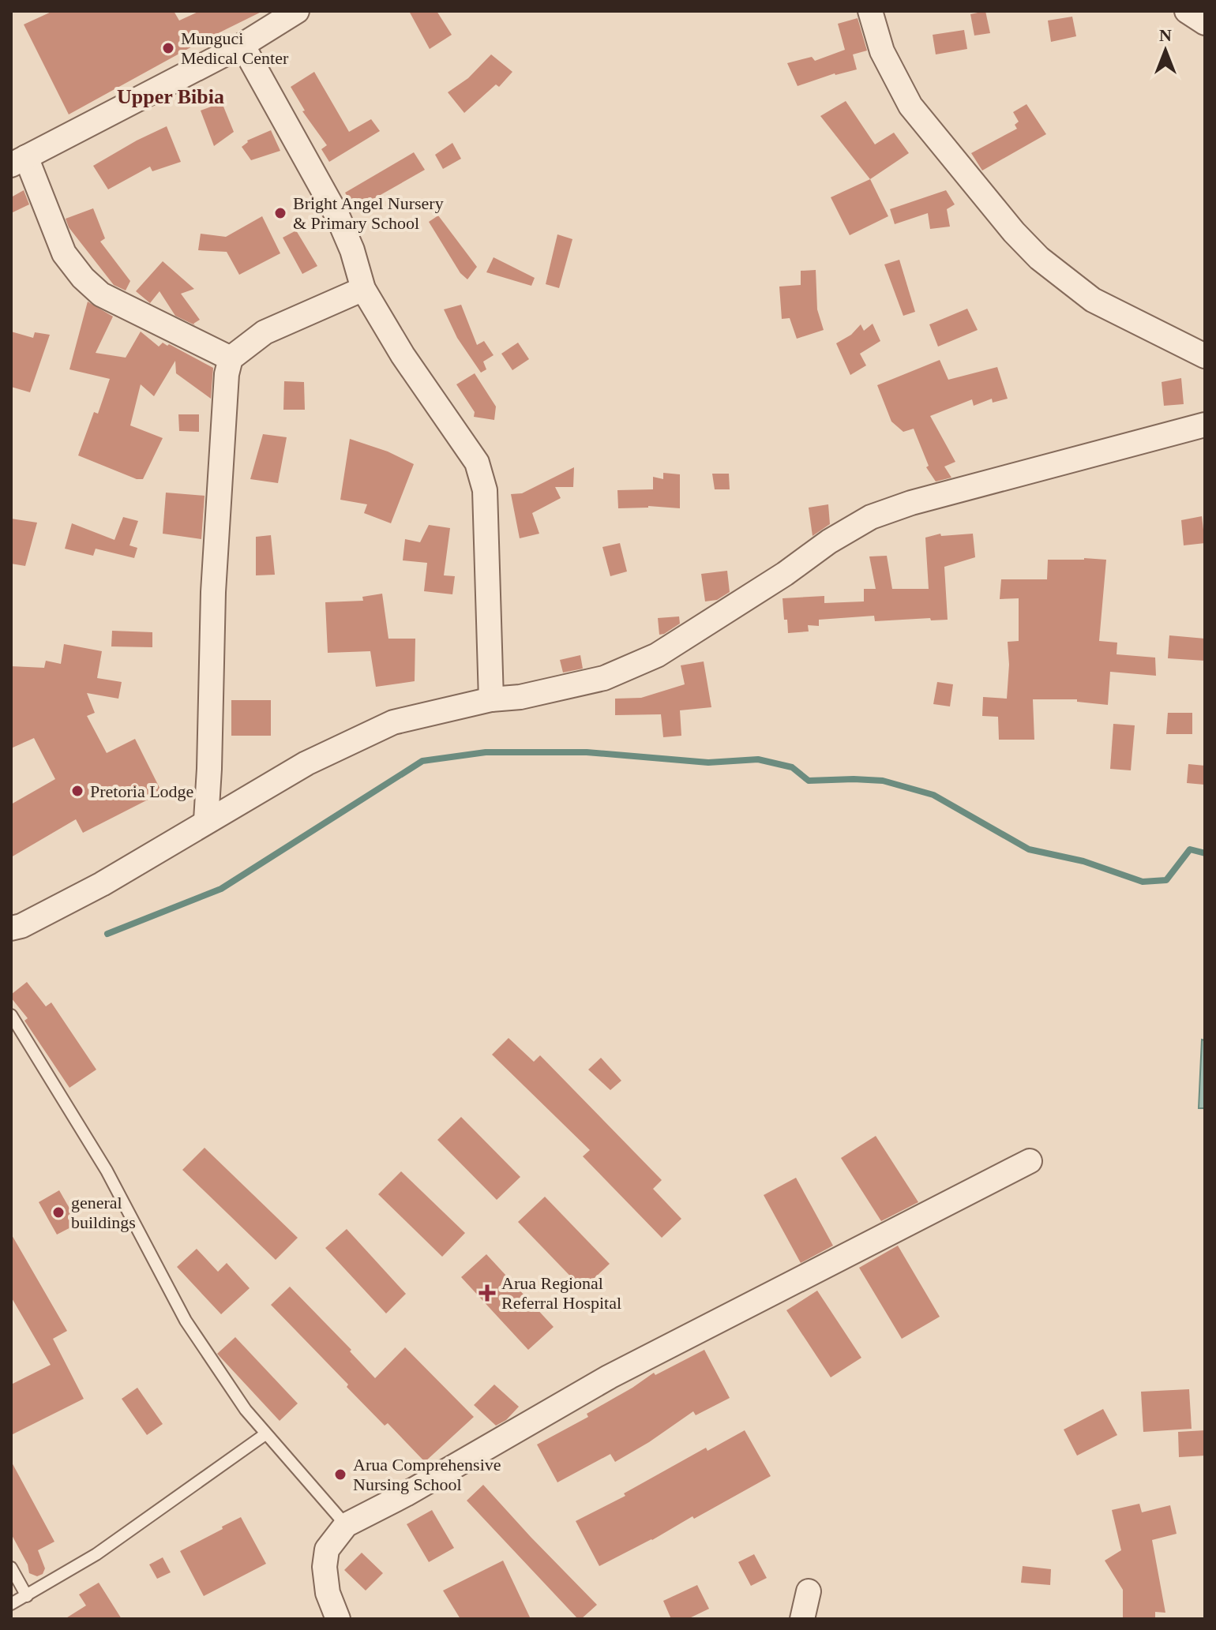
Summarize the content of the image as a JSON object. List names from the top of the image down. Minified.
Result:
{"districts":["Upper Bibia"],"places":{"other":["Munguci Medical Center","Bright Angel Nursery & Primary School","Pretoria Lodge","general buildings","Arua Comprehensive Nursing School"],"health":["Arua Regional Referral Hospital"]},"north":"top"}
